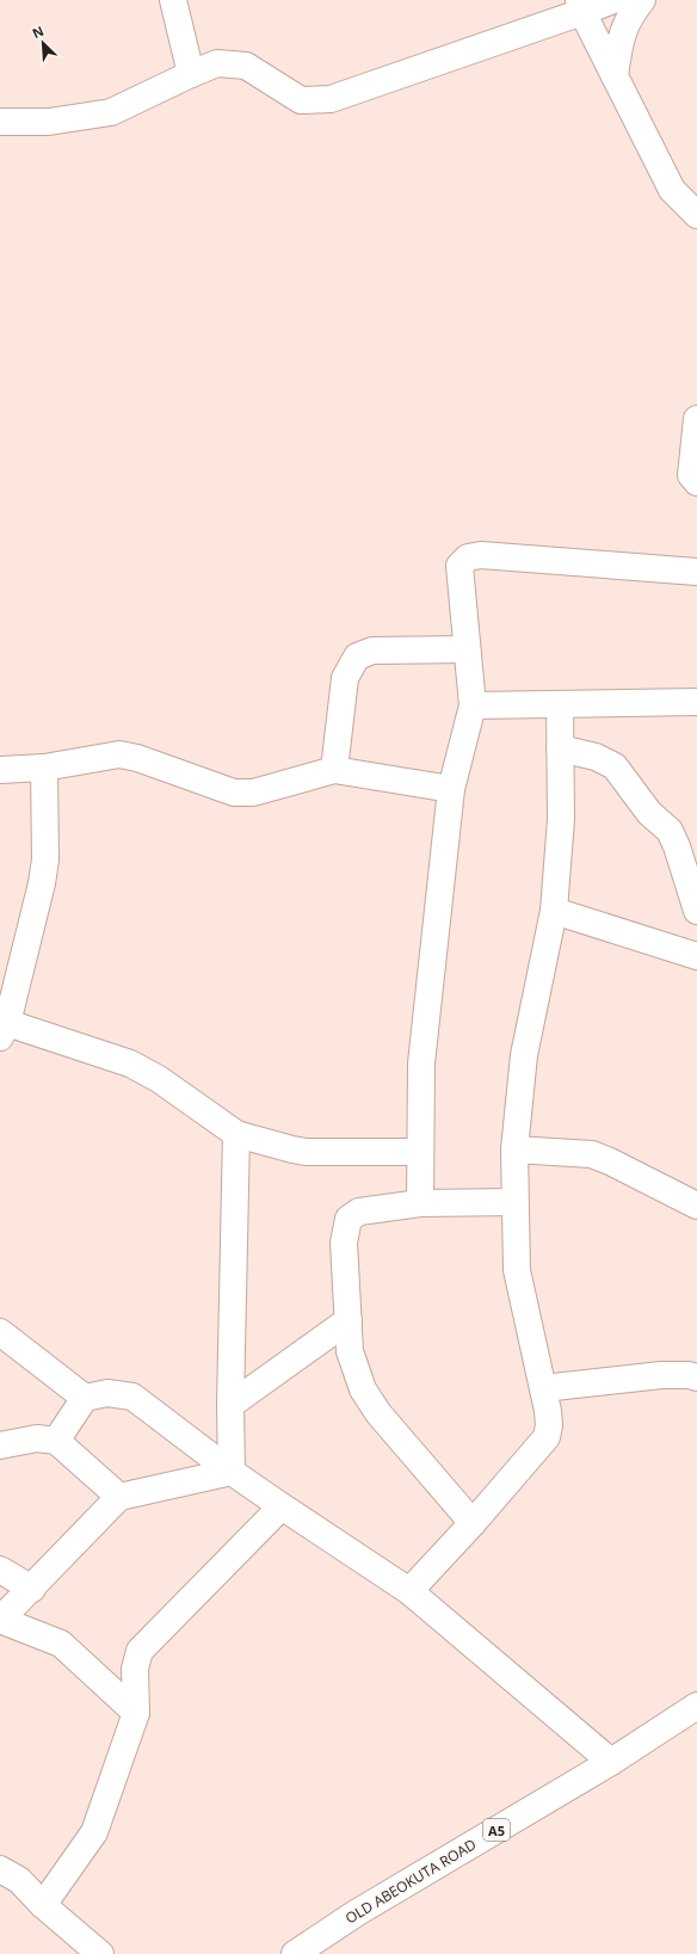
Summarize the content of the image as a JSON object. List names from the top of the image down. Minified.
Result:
{"streets":{"main road":["A5","OLD ABEOKUTA ROAD"]},"north":"top left"}
